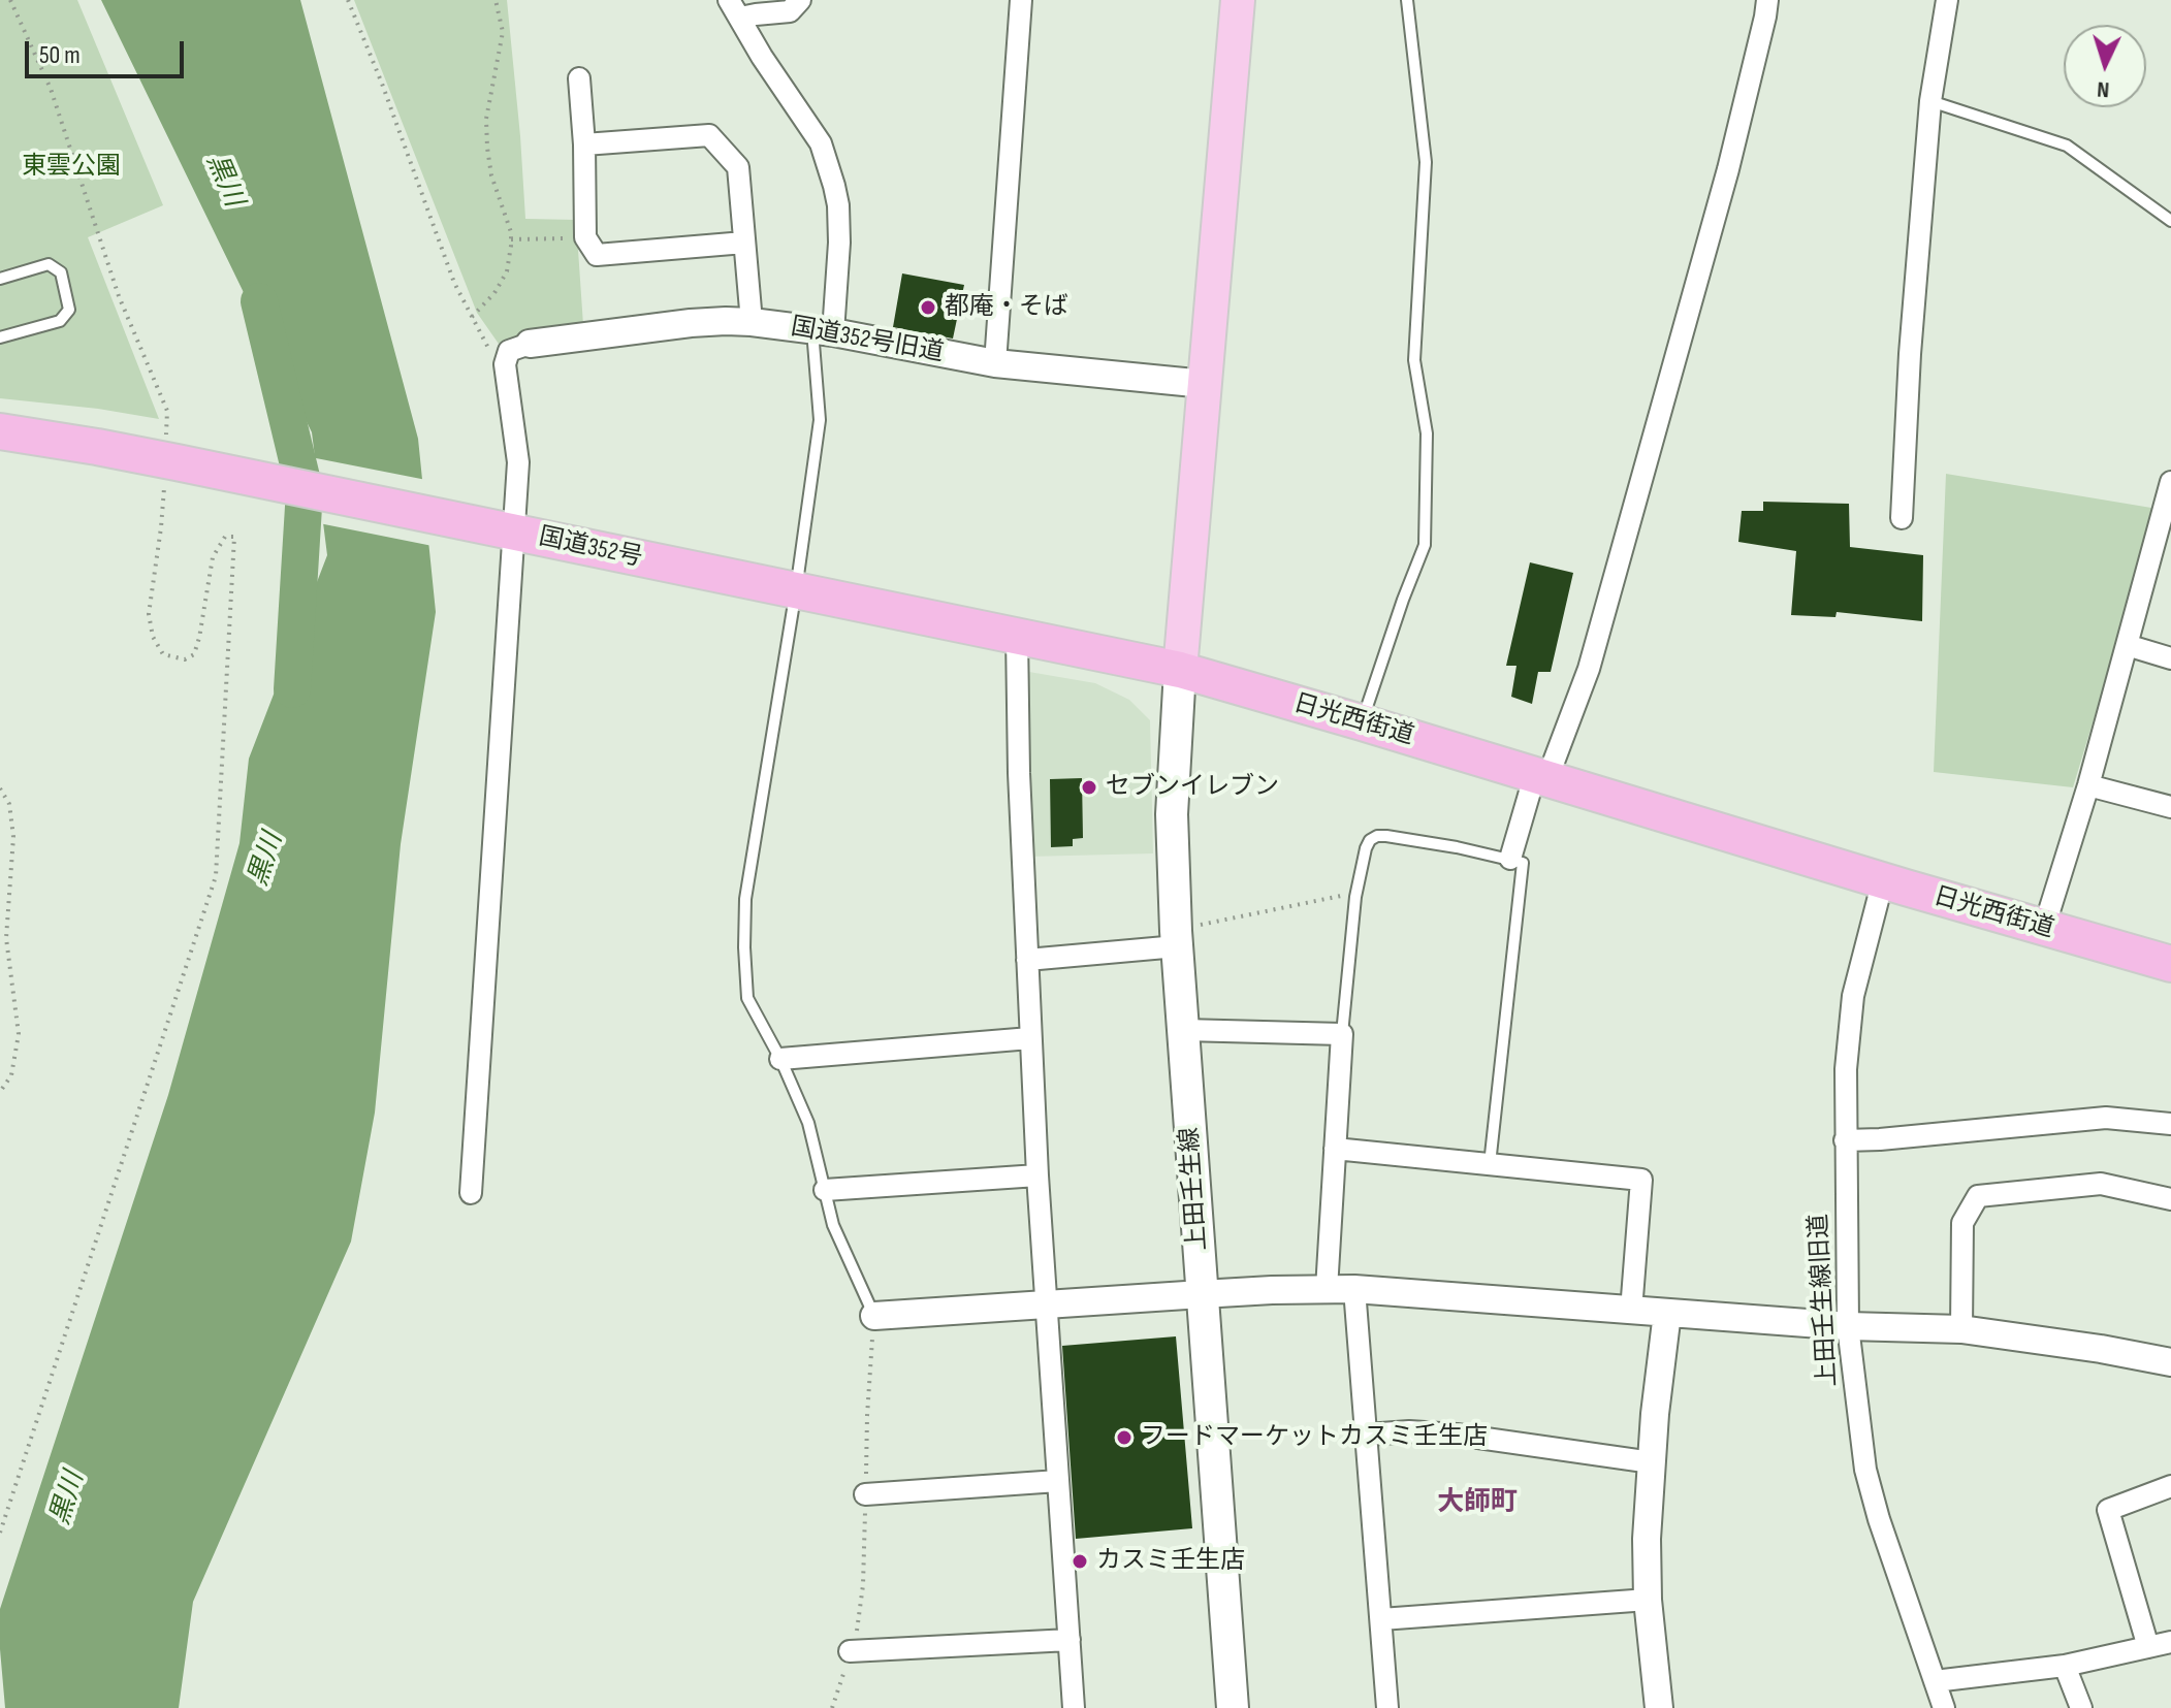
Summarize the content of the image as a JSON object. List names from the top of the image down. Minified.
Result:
{"streets":{"highway":["国道352号","日光西街道"],"main road":["上田壬生線"],"street":["国道352号旧道","上田壬生線旧道"]},"crossings":[["国道352号","日光西街道"],["国道352号","上田壬生線"],["日光西街道","上田壬生線"],["日光西街道","上田壬生線旧道"]],"districts":["大師町"],"water":["黒川"],"parks":["東雲公園"],"places":["都庵・そば","セブンイレブン","フードマーケットカスミ壬生店","カスミ壬生店"],"scale_bar":"50 m","north":"bottom"}
